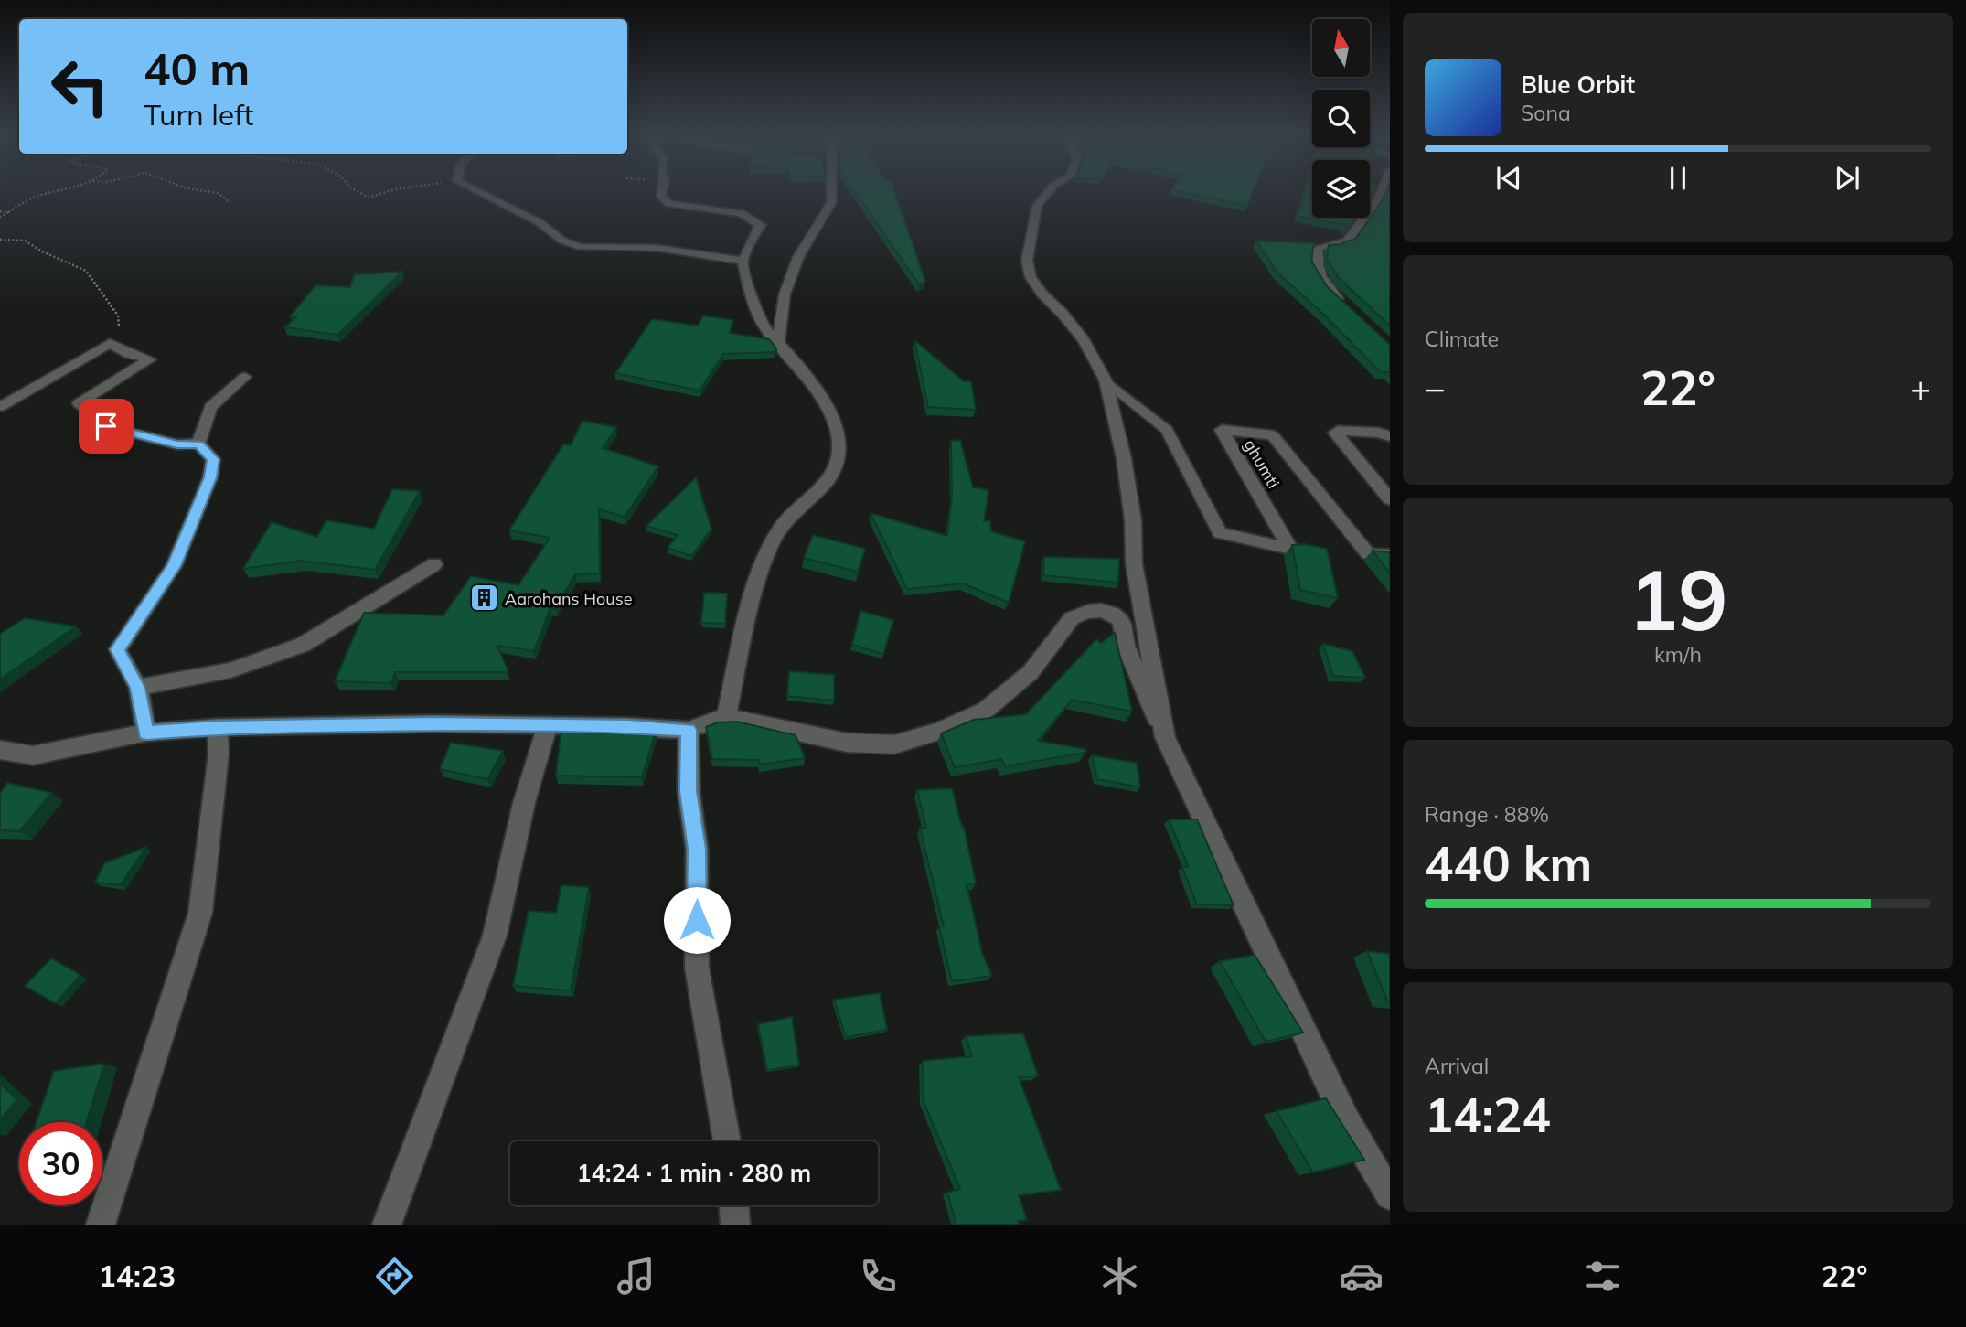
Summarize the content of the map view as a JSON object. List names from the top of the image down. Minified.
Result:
{"streets":{"street":["ghumti"]},"places":{"building":["Aarohans House"]},"north":"top","page":{"turn":["40 m","Turn left"],"song":["Blue Orbit","Sona"],"tile":["Climate",["19","km/h"],["Range · 88%","440 km"],["Arrival","14:24"]],"heat":["−","22°","+"],"limit":"30","trip":"14:24 · 1 min · 280 m","tabs":["14:23","22°"]}}
